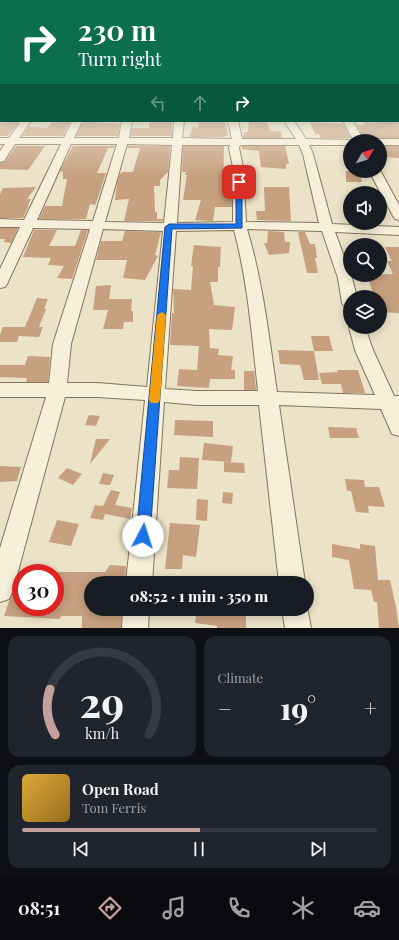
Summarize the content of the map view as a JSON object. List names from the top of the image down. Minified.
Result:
{"north":"top right","page":{"turn":["230 m","Turn right"],"limit":"30","trip":"08:52 · 1 min · 350 m","tile":"Climate","heat":["−","19°","+"],"song":["Open Road","Tom Ferris"],"tabs":"08:51","gauge":["29","km/h"]}}
